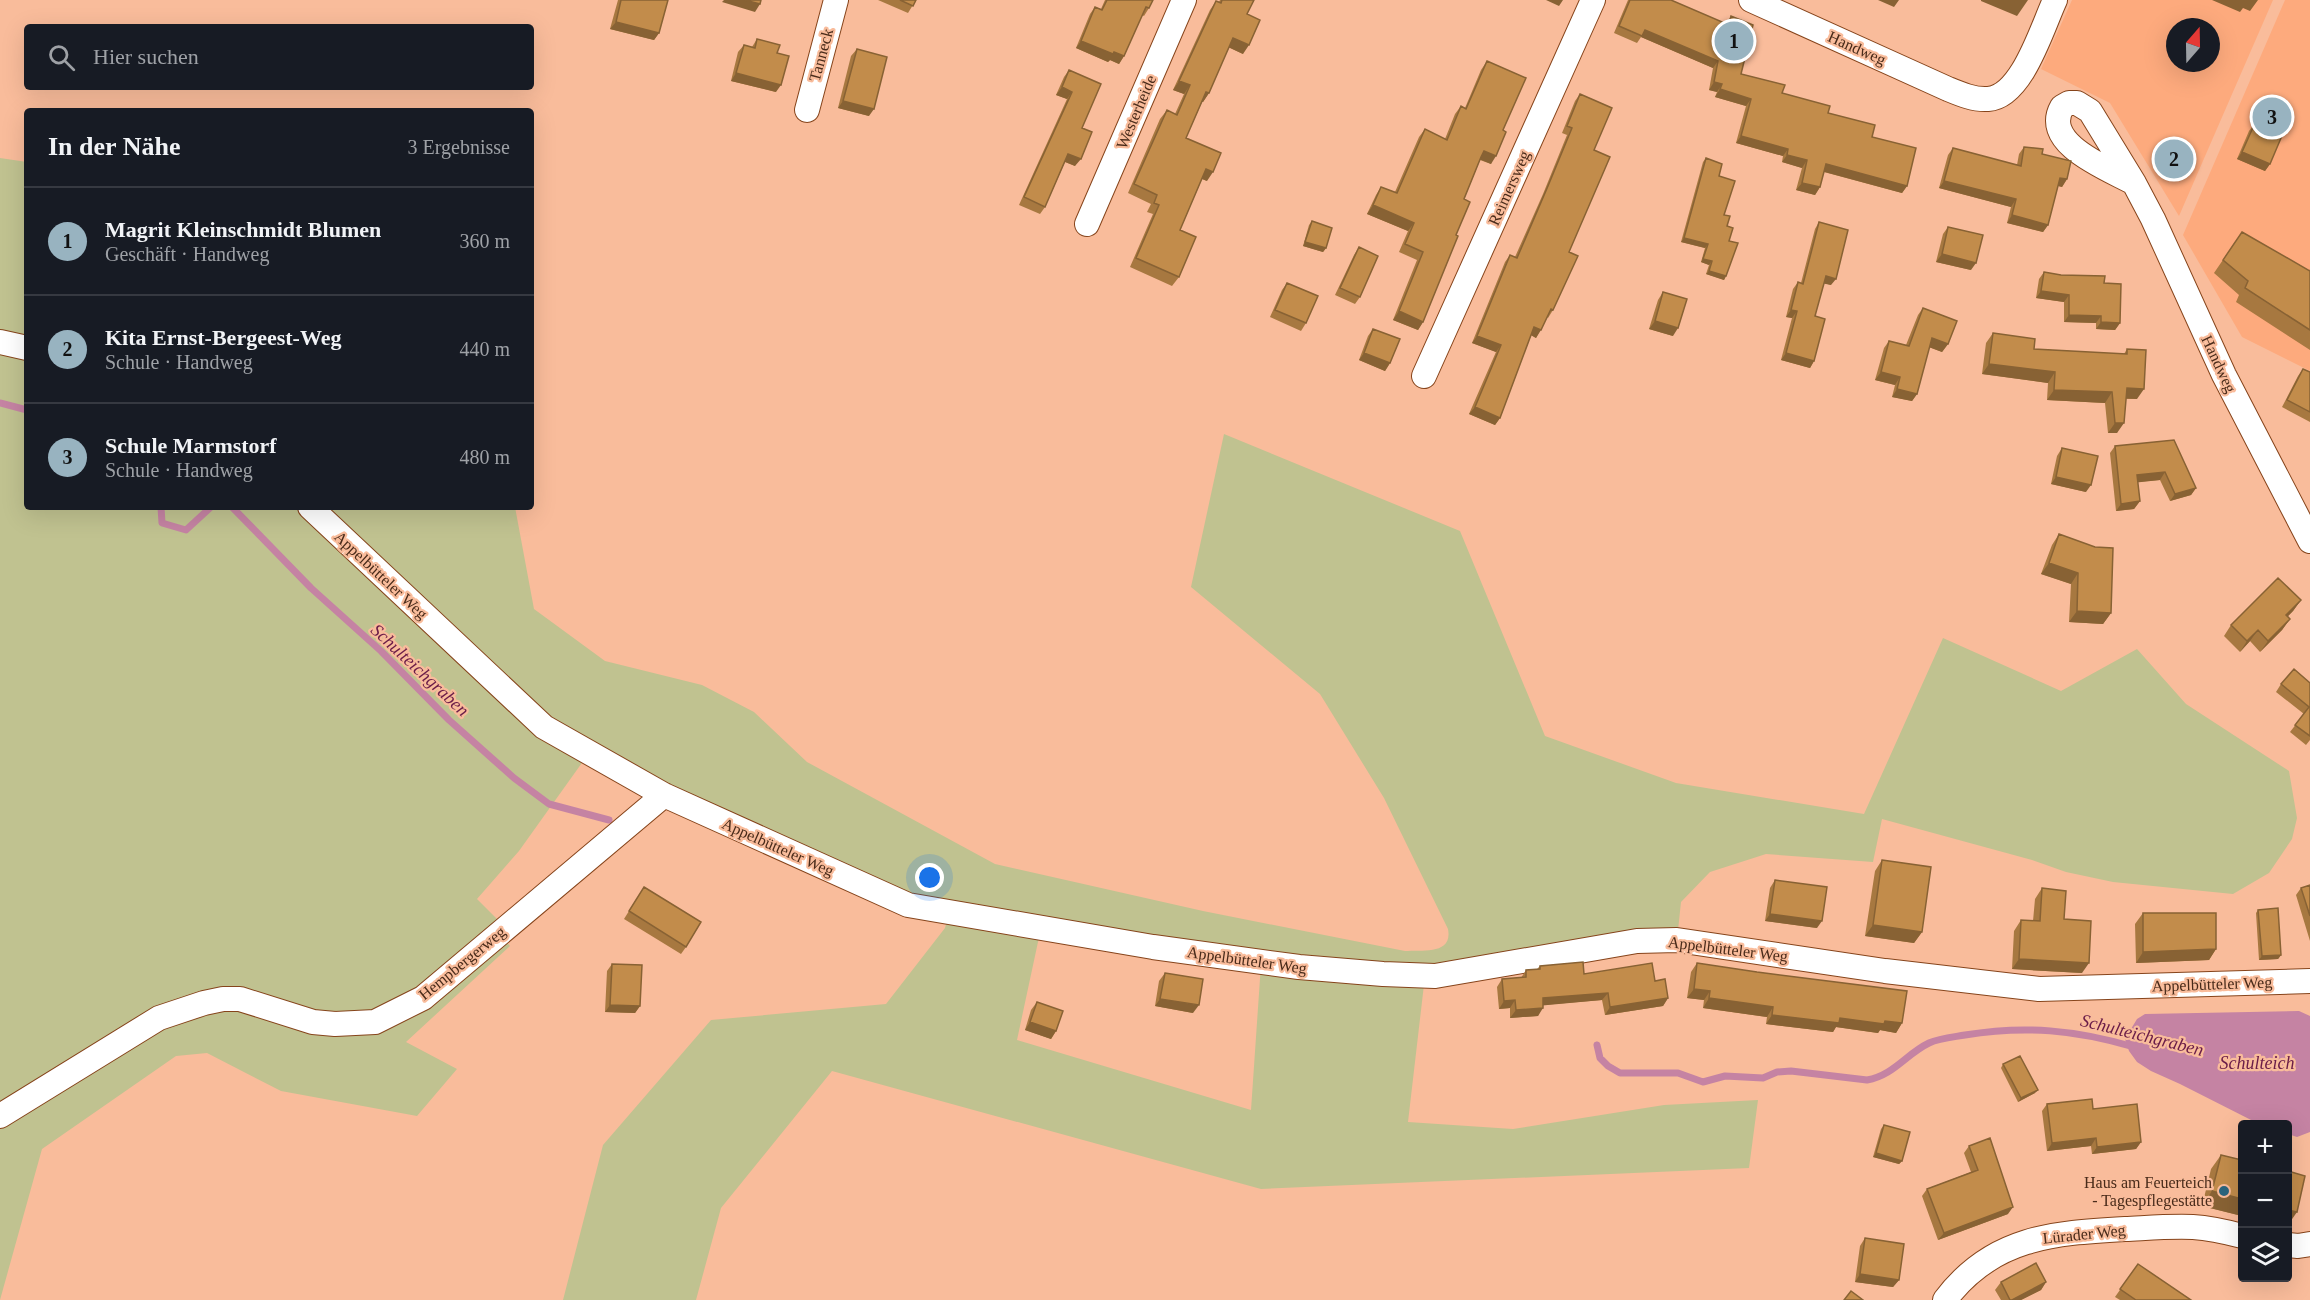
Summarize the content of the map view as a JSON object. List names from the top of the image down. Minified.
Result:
{"streets":{"street":["Handweg","Tanneck","Westerheide","Reimersweg","Appelbütteler Weg","Hempbergerweg","Lürader Weg"]},"crossings":[["Appelbütteler Weg","Hempbergerweg"]],"water":["Schulteichgraben","Schulteich"],"places":["Haus am Feuerteich - Tagespflegestätte"],"north":"top","page":{"pins":["1","3","2"],"search":"Hier suchen","heading":["In der Nähe","3 Ergebnisse"],"list":[{"mark":"1","name":"Magrit Kleinschmidt Blumen","note":"Geschäft · Handweg","value":"360 m"},{"mark":"2","name":"Kita Ernst-Bergeest-Weg","note":"Schule · Handweg","value":"440 m"},{"mark":"3","name":"Schule Marmstorf","note":"Schule · Handweg","value":"480 m"}],"map_buttons":["+","−"]}}
